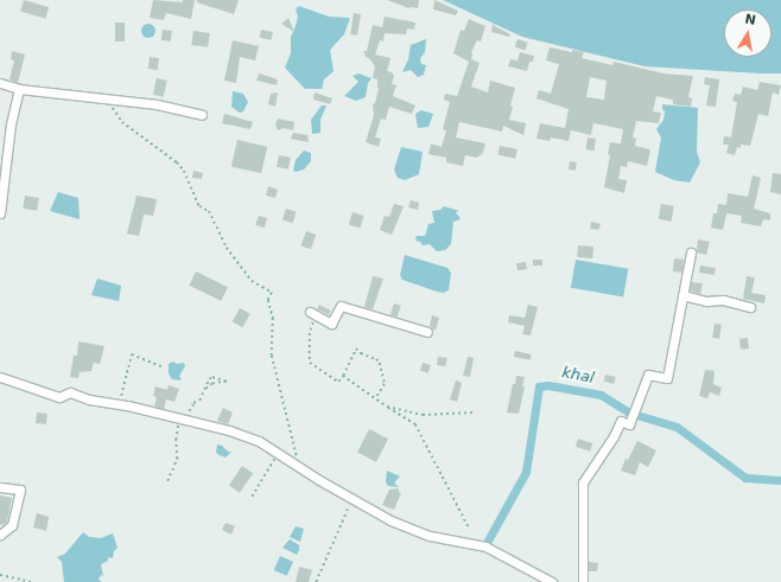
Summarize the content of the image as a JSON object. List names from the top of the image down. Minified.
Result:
{"water":["khal"],"north":"top"}
